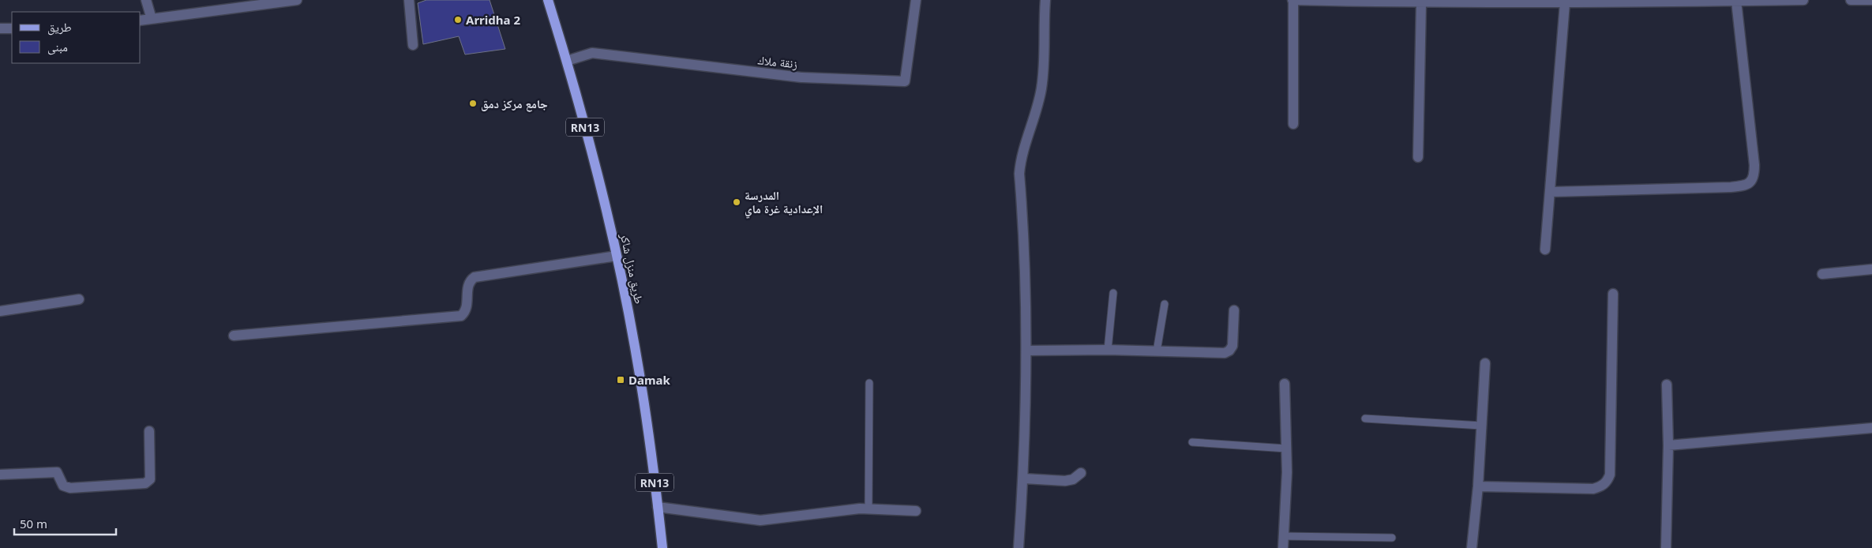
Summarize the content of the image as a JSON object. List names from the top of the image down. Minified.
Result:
{"streets":{"main road":["RN13","طريق منزل شاكر"],"street":["زنقة ملاك"]},"crossings":[["زنقة ملاك","طريق منزل شاكر"]],"places":{"other":["Arridha 2","جامع مركز دمق","المدرسة الإعدادية غرة ماي"],"transit":["Damak"]},"legend":["طريق","مبنى"],"scale_bar":"50 m"}
